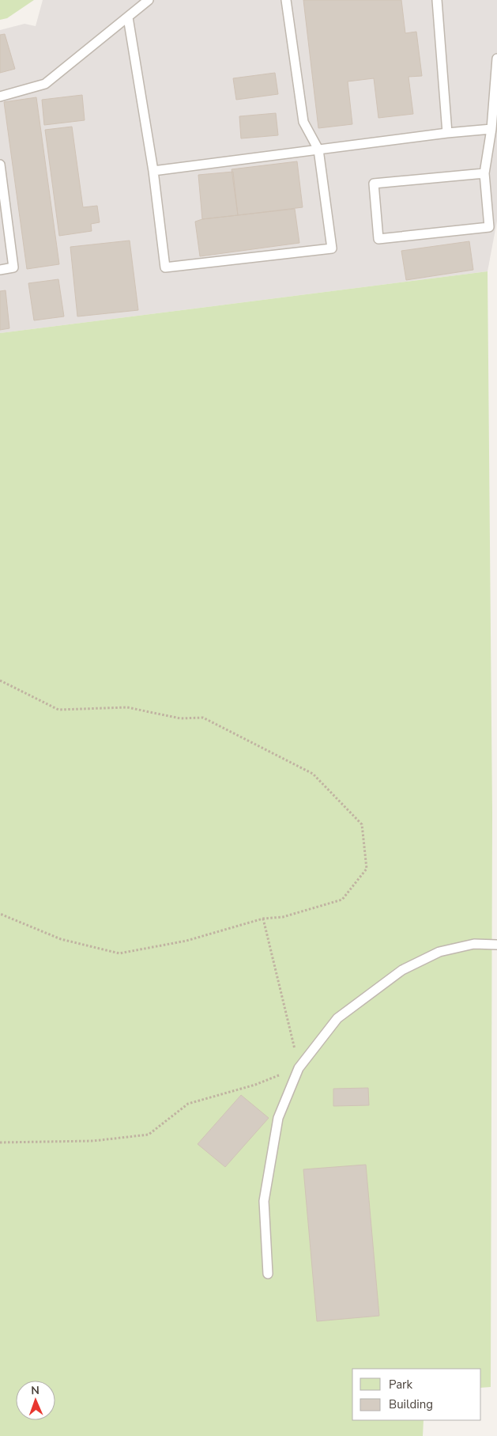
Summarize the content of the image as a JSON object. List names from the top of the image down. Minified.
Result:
{"legend":["Park","Building"],"north":"top"}
